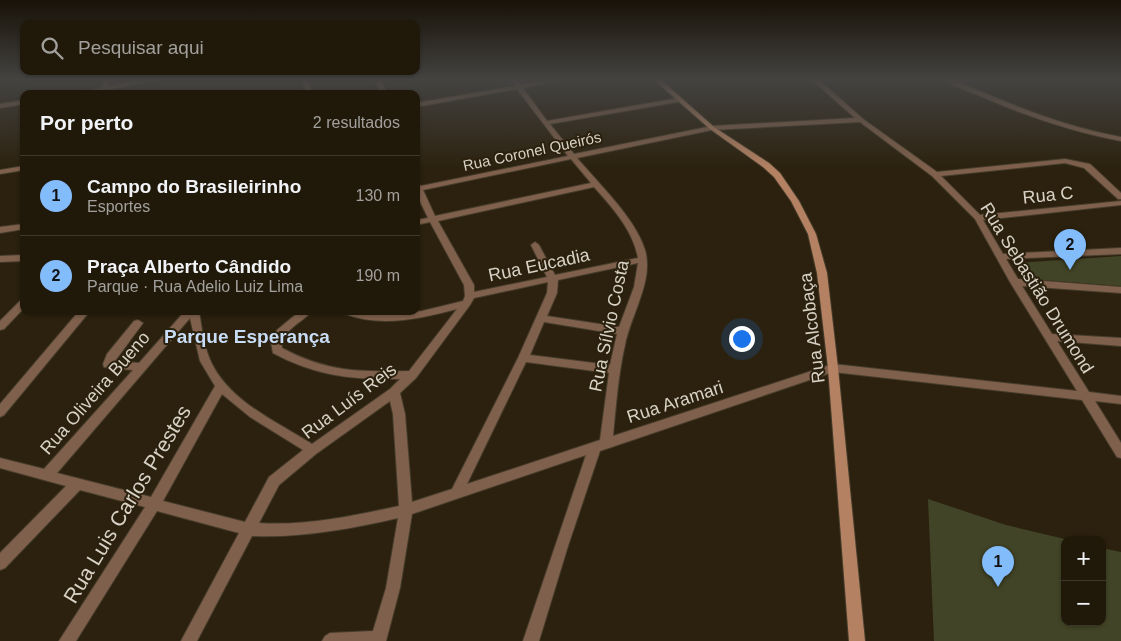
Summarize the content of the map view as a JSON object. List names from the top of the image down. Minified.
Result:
{"streets":{"main road":["Rua Alcobaça"],"street":["Rua Coronel Queirós","Rua C","Rua Eucadia","Rua Sebastião Drumond","Rua Sílvio Costa","Rua Oliveira Bueno","Rua Luís Reis","Rua Aramari","Rua Luis Carlos Prestes"]},"crossings":[["Rua Coronel Queirós","Rua Sebastião Drumond"],["Rua Coronel Queirós","Rua Sílvio Costa"],["Rua Coronel Queirós","Rua Alcobaça"],["Rua C","Rua Sebastião Drumond"],["Rua Eucadia","Rua Sílvio Costa"],["Rua Eucadia","Rua Luís Reis"],["Rua Sebastião Drumond","Rua Aramari"],["Rua Sílvio Costa","Rua Aramari"],["Rua Alcobaça","Rua Aramari"],["Rua Oliveira Bueno","Rua Luís Reis"],["Rua Oliveira Bueno","Rua Aramari"],["Rua Oliveira Bueno","Rua Luis Carlos Prestes"],["Rua Luís Reis","Rua Aramari"],["Rua Aramari","Rua Luis Carlos Prestes"]],"districts":["Parque Esperança"],"page":{"search":"Pesquisar aqui","heading":["Por perto","2 resultados"],"list":[{"mark":"1","name":"Campo do Brasileirinho","note":"Esportes","value":"130 m"},{"mark":"2","name":"Praça Alberto Cândido","note":"Parque · Rua Adelio Luiz Lima","value":"190 m"}],"pins":["2","1"],"map_buttons":["+","−"]}}
